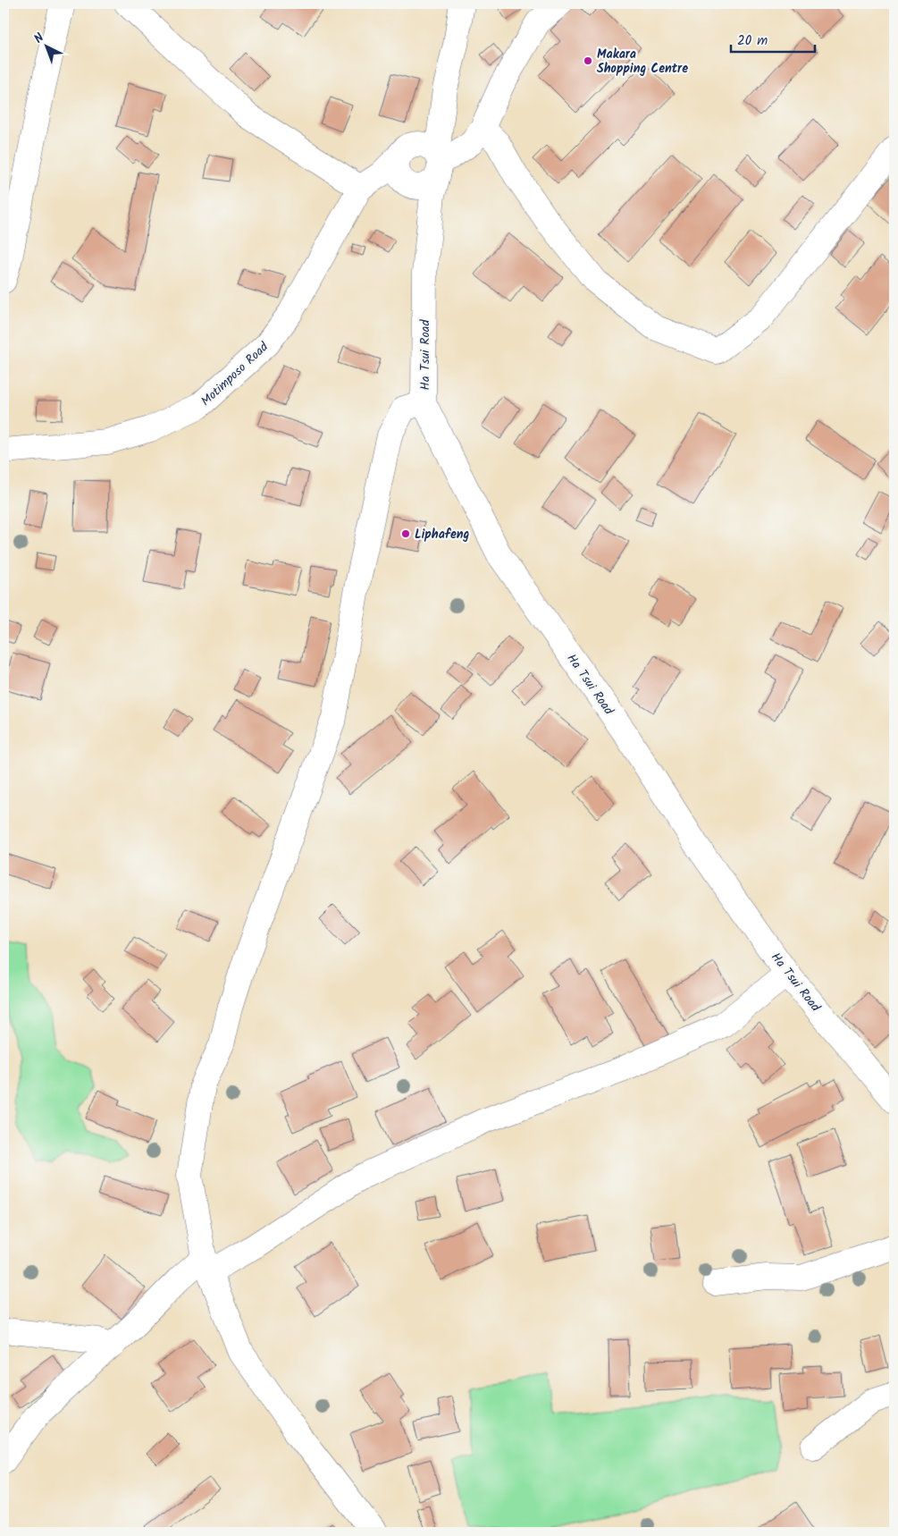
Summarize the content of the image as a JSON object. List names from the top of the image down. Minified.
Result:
{"streets":{"street":["Ha Tsui Road","Motimposo Road"]},"crossings":[["Ha Tsui Road","Motimposo Road"]],"places":["Makara Shopping Centre","Liphafeng"],"scale_bar":"20 m","north":"top left"}
